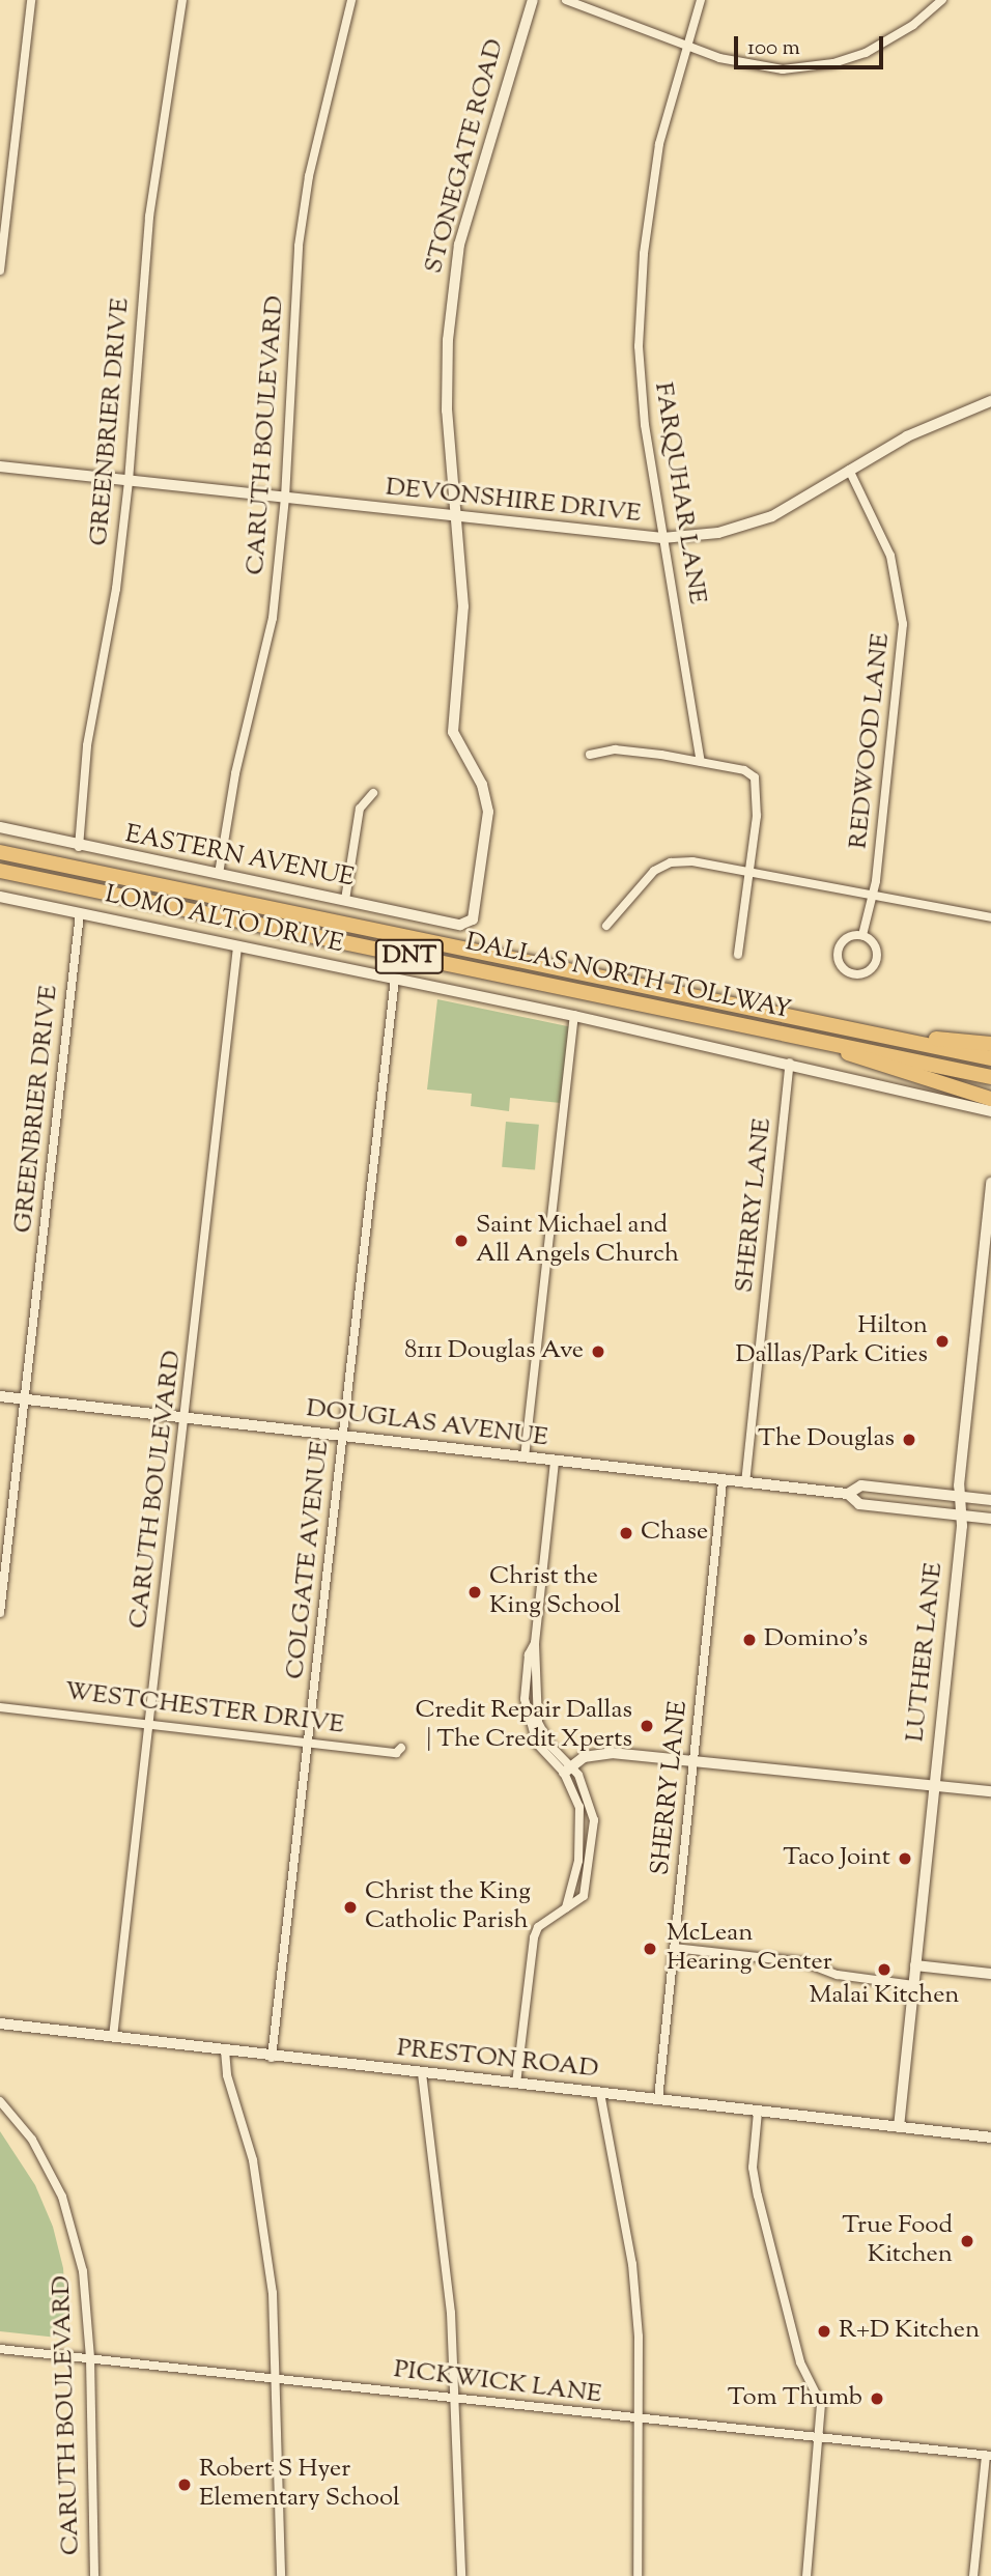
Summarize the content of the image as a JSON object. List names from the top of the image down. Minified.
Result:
{"streets":{"highway":["DNT","DALLAS NORTH TOLLWAY"],"street":["STONEGATE ROAD","GREENBRIER DRIVE","CARUTH BOULEVARD","FARQUHAR LANE","DEVONSHIRE DRIVE","REDWOOD LANE","EASTERN AVENUE","LOMO ALTO DRIVE","SHERRY LANE","DOUGLAS AVENUE","COLGATE AVENUE","LUTHER LANE","WESTCHESTER DRIVE","PRESTON ROAD","PICKWICK LANE"]},"crossings":[["STONEGATE ROAD","DEVONSHIRE DRIVE"],["STONEGATE ROAD","EASTERN AVENUE"],["GREENBRIER DRIVE","DEVONSHIRE DRIVE"],["GREENBRIER DRIVE","EASTERN AVENUE"],["GREENBRIER DRIVE","LOMO ALTO DRIVE"],["GREENBRIER DRIVE","DOUGLAS AVENUE"],["CARUTH BOULEVARD","DEVONSHIRE DRIVE"],["CARUTH BOULEVARD","EASTERN AVENUE"],["CARUTH BOULEVARD","LOMO ALTO DRIVE"],["CARUTH BOULEVARD","DOUGLAS AVENUE"],["CARUTH BOULEVARD","WESTCHESTER DRIVE"],["CARUTH BOULEVARD","PRESTON ROAD"],["CARUTH BOULEVARD","PICKWICK LANE"],["FARQUHAR LANE","DEVONSHIRE DRIVE"],["DEVONSHIRE DRIVE","REDWOOD LANE"],["LOMO ALTO DRIVE","SHERRY LANE"],["LOMO ALTO DRIVE","COLGATE AVENUE"],["SHERRY LANE","DOUGLAS AVENUE"],["SHERRY LANE","PRESTON ROAD"],["DOUGLAS AVENUE","COLGATE AVENUE"],["DOUGLAS AVENUE","LUTHER LANE"],["COLGATE AVENUE","WESTCHESTER DRIVE"],["COLGATE AVENUE","PRESTON ROAD"],["LUTHER LANE","PRESTON ROAD"]],"places":["Saint Michael and All Angels Church","Hilton Dallas/Park Cities","8111 Douglas Ave","The Douglas","Chase","Christ the King School","Domino's","Credit Repair Dallas | The Credit Xperts","Taco Joint","Christ the King Catholic Parish","McLean Hearing Center","Malai Kitchen","True Food Kitchen","R+D Kitchen","Tom Thumb","Robert S Hyer Elementary School"],"scale_bar":"100 m"}
